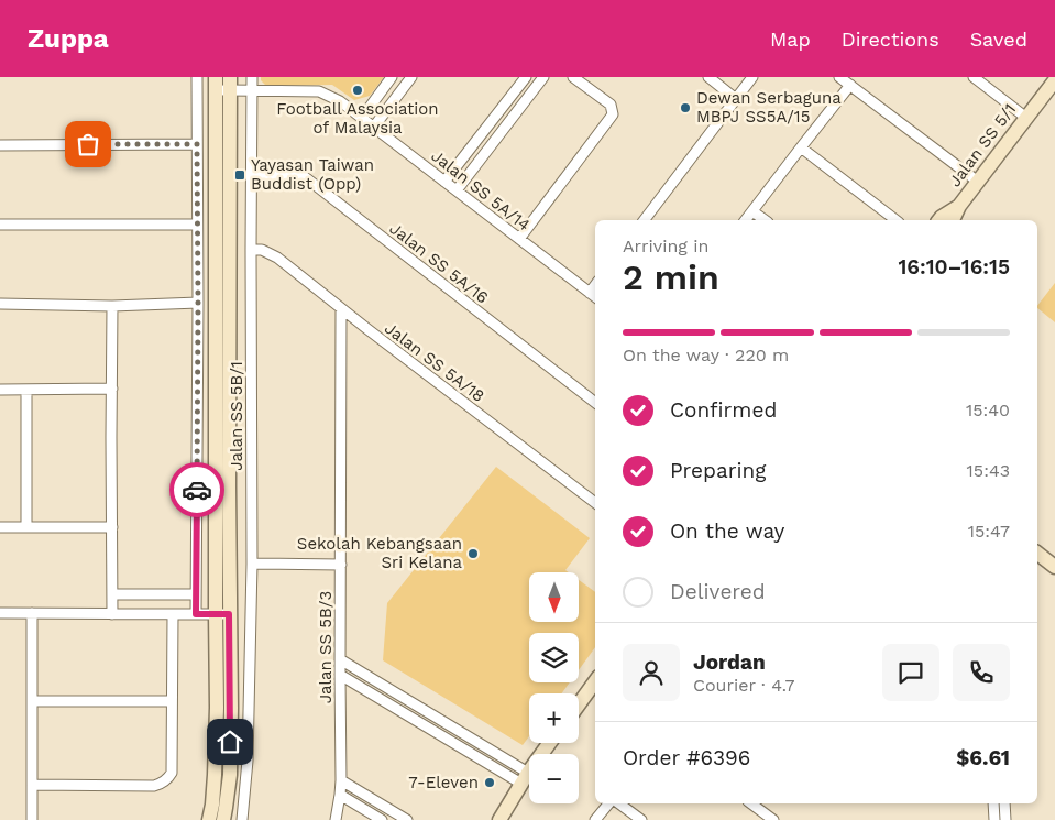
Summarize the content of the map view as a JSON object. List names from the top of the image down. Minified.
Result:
{"streets":{"main road":["Jalan SS 5/1"],"street":["Jalan SS 5A/14","Jalan SS 5A/16","Jalan SS 5A/18","Jalan SS 5B/1","Jalan SS 5B/3"]},"crossings":[["Jalan SS 5A/14","Jalan SS 5B/1"],["Jalan SS 5A/16","Jalan SS 5B/1"],["Jalan SS 5A/18","Jalan SS 5B/1"],["Jalan SS 5A/18","Jalan SS 5B/3"]],"places":{"other":["Football Association of Malaysia","Dewan Serbaguna MBPJ SS5A/15","Sekolah Kebangsaan Sri Kelana","7-Eleven"],"transit":["Yayasan Taiwan Buddist (Opp)"]},"north":"bottom","page":{"header":"Zuppa","nav":["Map","Directions","Saved"],"heading":["2 min","Arriving in","16:10–16:15"],"panel":["Jordan","Courier · 4.7","Order #6396","$6.61"],"bar":"On the way · 220 m","list":[["Confirmed","15:40"],["Preparing","15:43"],["On the way","15:47"],"Delivered"],"map_buttons":["+","−"]}}
